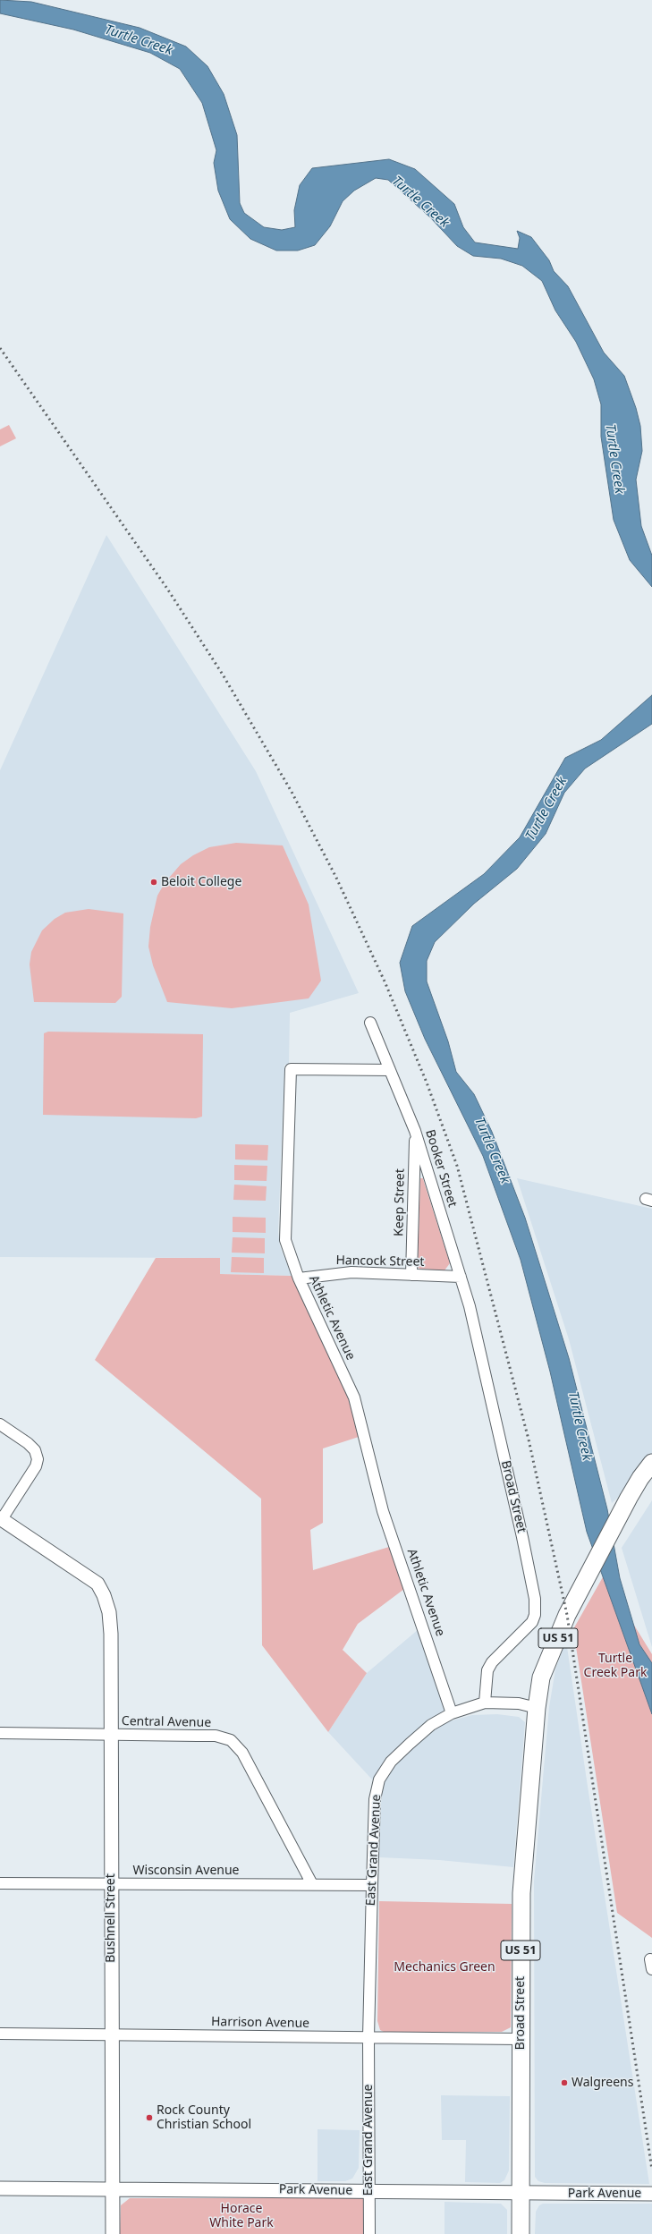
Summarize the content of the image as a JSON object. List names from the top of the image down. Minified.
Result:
{"streets":{"main road":["Broad Street","US 51"],"street":["Booker Street","Keep Street","Hancock Street","Athletic Avenue","Central Avenue","East Grand Avenue","Wisconsin Avenue","Bushnell Street","Harrison Avenue","Park Avenue"]},"crossings":[["Booker Street","Keep Street"],["Booker Street","Hancock Street"],["Booker Street","Athletic Avenue"],["Booker Street","Broad Street"],["Keep Street","Hancock Street"],["Hancock Street","Athletic Avenue"],["Hancock Street","Broad Street"],["Athletic Avenue","East Grand Avenue"],["Broad Street","US 51"],["Broad Street","East Grand Avenue"],["Broad Street","Harrison Avenue"],["Broad Street","Park Avenue"],["US 51","East Grand Avenue"],["Central Avenue","Wisconsin Avenue"],["Central Avenue","Bushnell Street"],["East Grand Avenue","Wisconsin Avenue"],["East Grand Avenue","Harrison Avenue"],["East Grand Avenue","Park Avenue"],["Wisconsin Avenue","Bushnell Street"],["Bushnell Street","Harrison Avenue"],["Bushnell Street","Park Avenue"]],"water":["Turtle Creek"],"parks":["Turtle Creek Park","Mechanics Green","Horace White Park"],"places":["Beloit College","Walgreens","Rock County Christian School"]}
